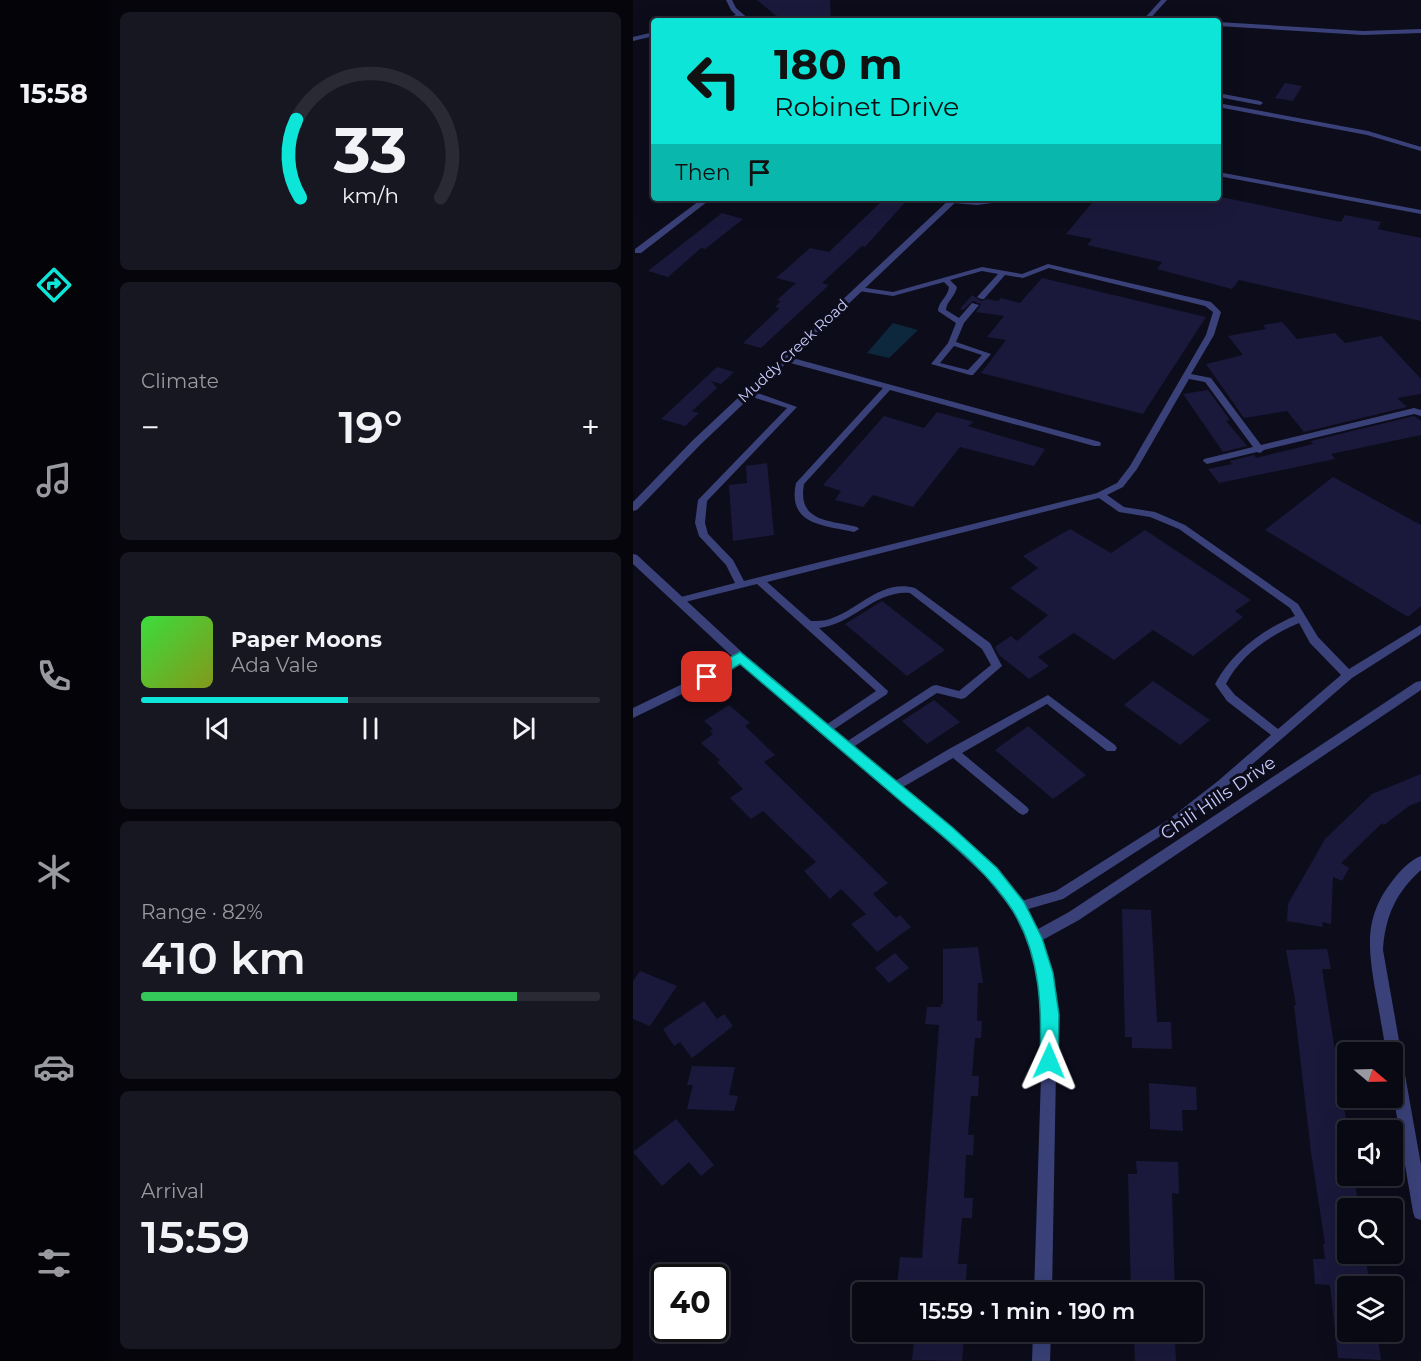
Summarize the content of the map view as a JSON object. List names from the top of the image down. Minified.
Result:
{"streets":{"street":["Muddy Creek Road","Chili Hills Drive"]},"north":"right","page":{"tabs":"15:58","turn":["180 m","Robinet Drive"],"then":"Then","tile":["Climate",["Range · 82%","410 km"],["Arrival","15:59"]],"heat":["−","19°","+"],"song":["Paper Moons","Ada Vale"],"limit":"40","trip":"15:59 · 1 min · 190 m","gauge":["33","km/h"]}}
